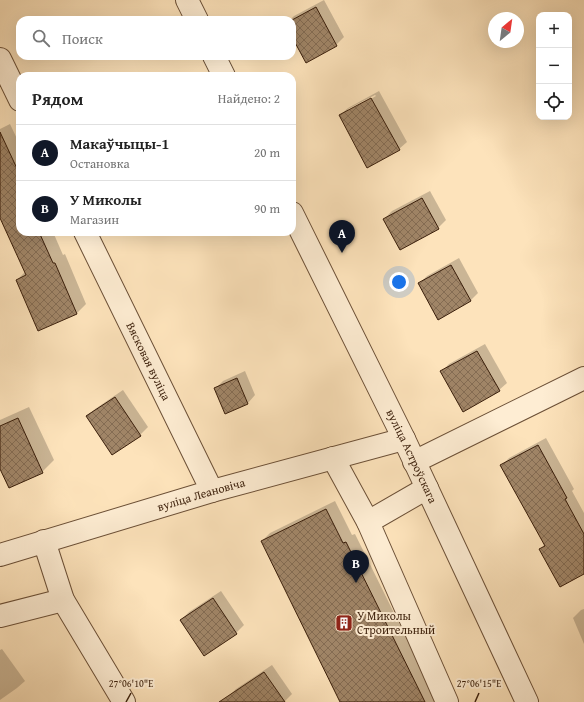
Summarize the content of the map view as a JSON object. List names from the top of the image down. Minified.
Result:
{"streets":{"street":["Вясковая вуліца","вуліца Астроўскага","вуліца Леановіча"]},"crossings":[["Вясковая вуліца","вуліца Леановіча"],["вуліца Астроўскага","вуліца Леановіча"]],"places":{"building":["У Миколы Строительный"]},"north":"top right","page":{"map_buttons":["+","−"],"search":"Поиск","heading":["Рядом","Найдено: 2"],"list":[{"mark":"A","name":"Макаўчыцы-1","note":"Остановка","value":"20 m"},{"mark":"B","name":"У Миколы","note":"Магазин","value":"90 m"}],"pins":["A","B"]},"coordinates":["27°06'10\"E","27°06'15\"E"]}
